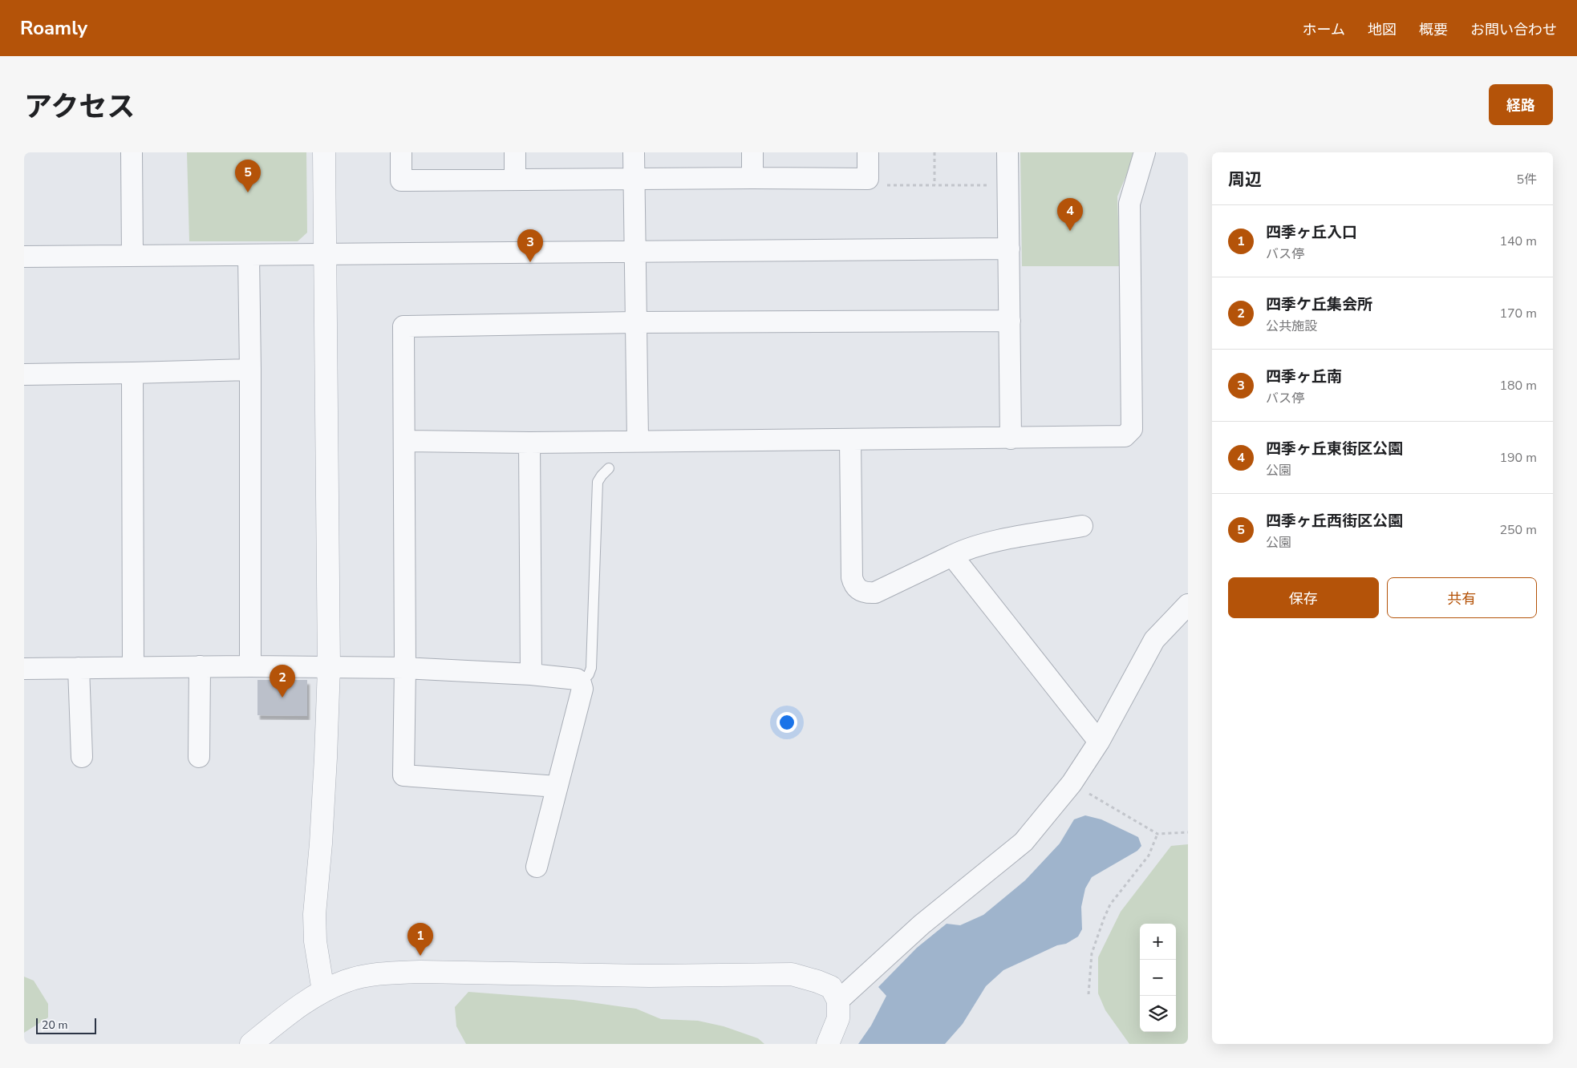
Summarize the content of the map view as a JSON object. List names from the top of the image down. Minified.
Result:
{"scale_bar":"20 m","page":{"header":"Roamly","nav":["ホーム","地図","概要","お問い合わせ"],"title":"アクセス","buttons":["経路",["保存","共有"]],"heading":["周辺","5件"],"pins":["5","4","3","2","1"],"list":[{"mark":"1","name":"四季ヶ丘入口","note":"バス停","value":"140 m"},{"mark":"2","name":"四季ケ丘集会所","note":"公共施設","value":"170 m"},{"mark":"3","name":"四季ヶ丘南","note":"バス停","value":"180 m"},{"mark":"4","name":"四季ヶ丘東街区公園","note":"公園","value":"190 m"},{"mark":"5","name":"四季ヶ丘西街区公園","note":"公園","value":"250 m"}],"map_buttons":["+","−"],"scale":"20 m"}}
